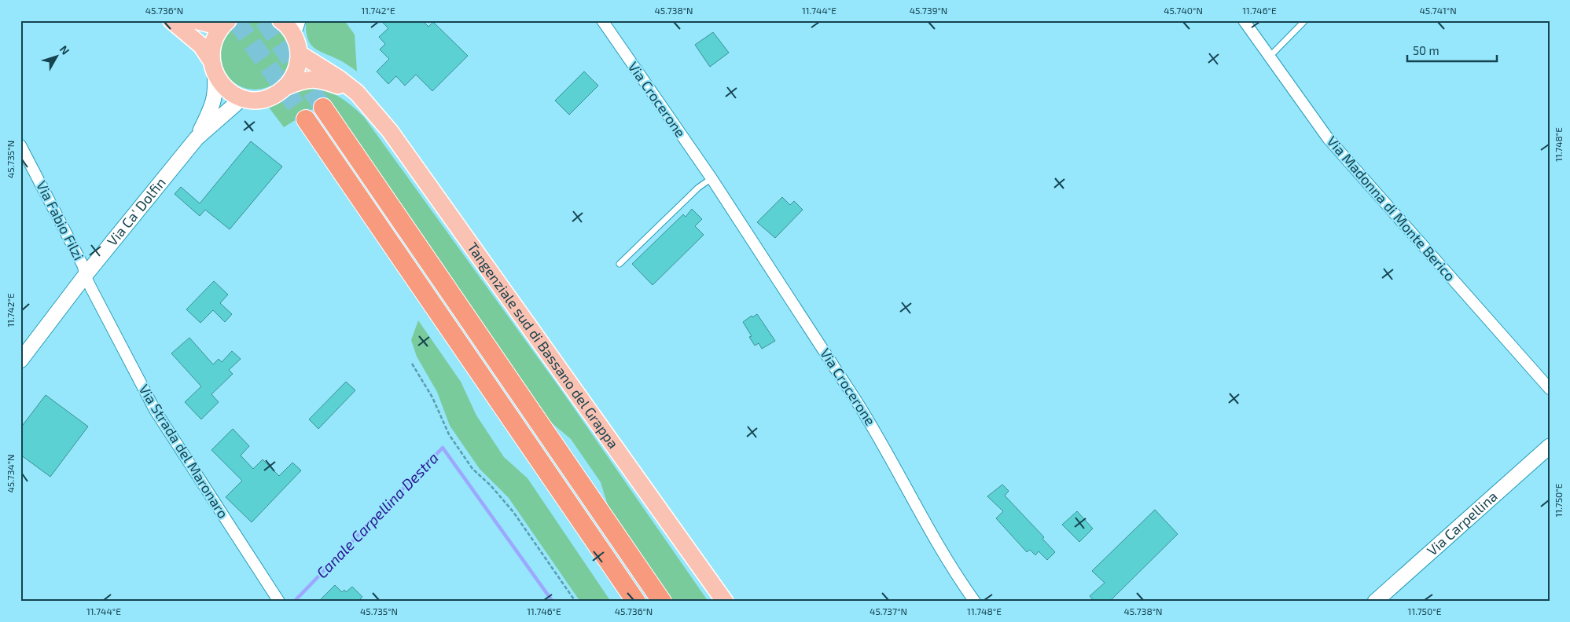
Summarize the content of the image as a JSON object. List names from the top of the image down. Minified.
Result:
{"streets":{"main road":["Tangenziale sud di Bassano del Grappa"],"street":["Via Crocerone","Via Madonna di Monte Berico","Via Ca' Dolfin","Via Fabio Filzi","Via Strada del Maronaro","Via Carpellina"]},"crossings":[["Via Ca' Dolfin","Via Fabio Filzi"],["Via Ca' Dolfin","Tangenziale sud di Bassano del Grappa"],["Via Ca' Dolfin","Via Strada del Maronaro"],["Via Fabio Filzi","Via Strada del Maronaro"]],"water":["Canale Carpellina Destra"],"scale_bar":"50 m","north":"top right","coordinates":["45.736°N","11.742°E","45.738°N","11.744°E","45.739°N","45.740°N","11.746°E","45.741°N","11.748°E","45.735°N","45.734°N","11.750°E","45.737°N"]}
